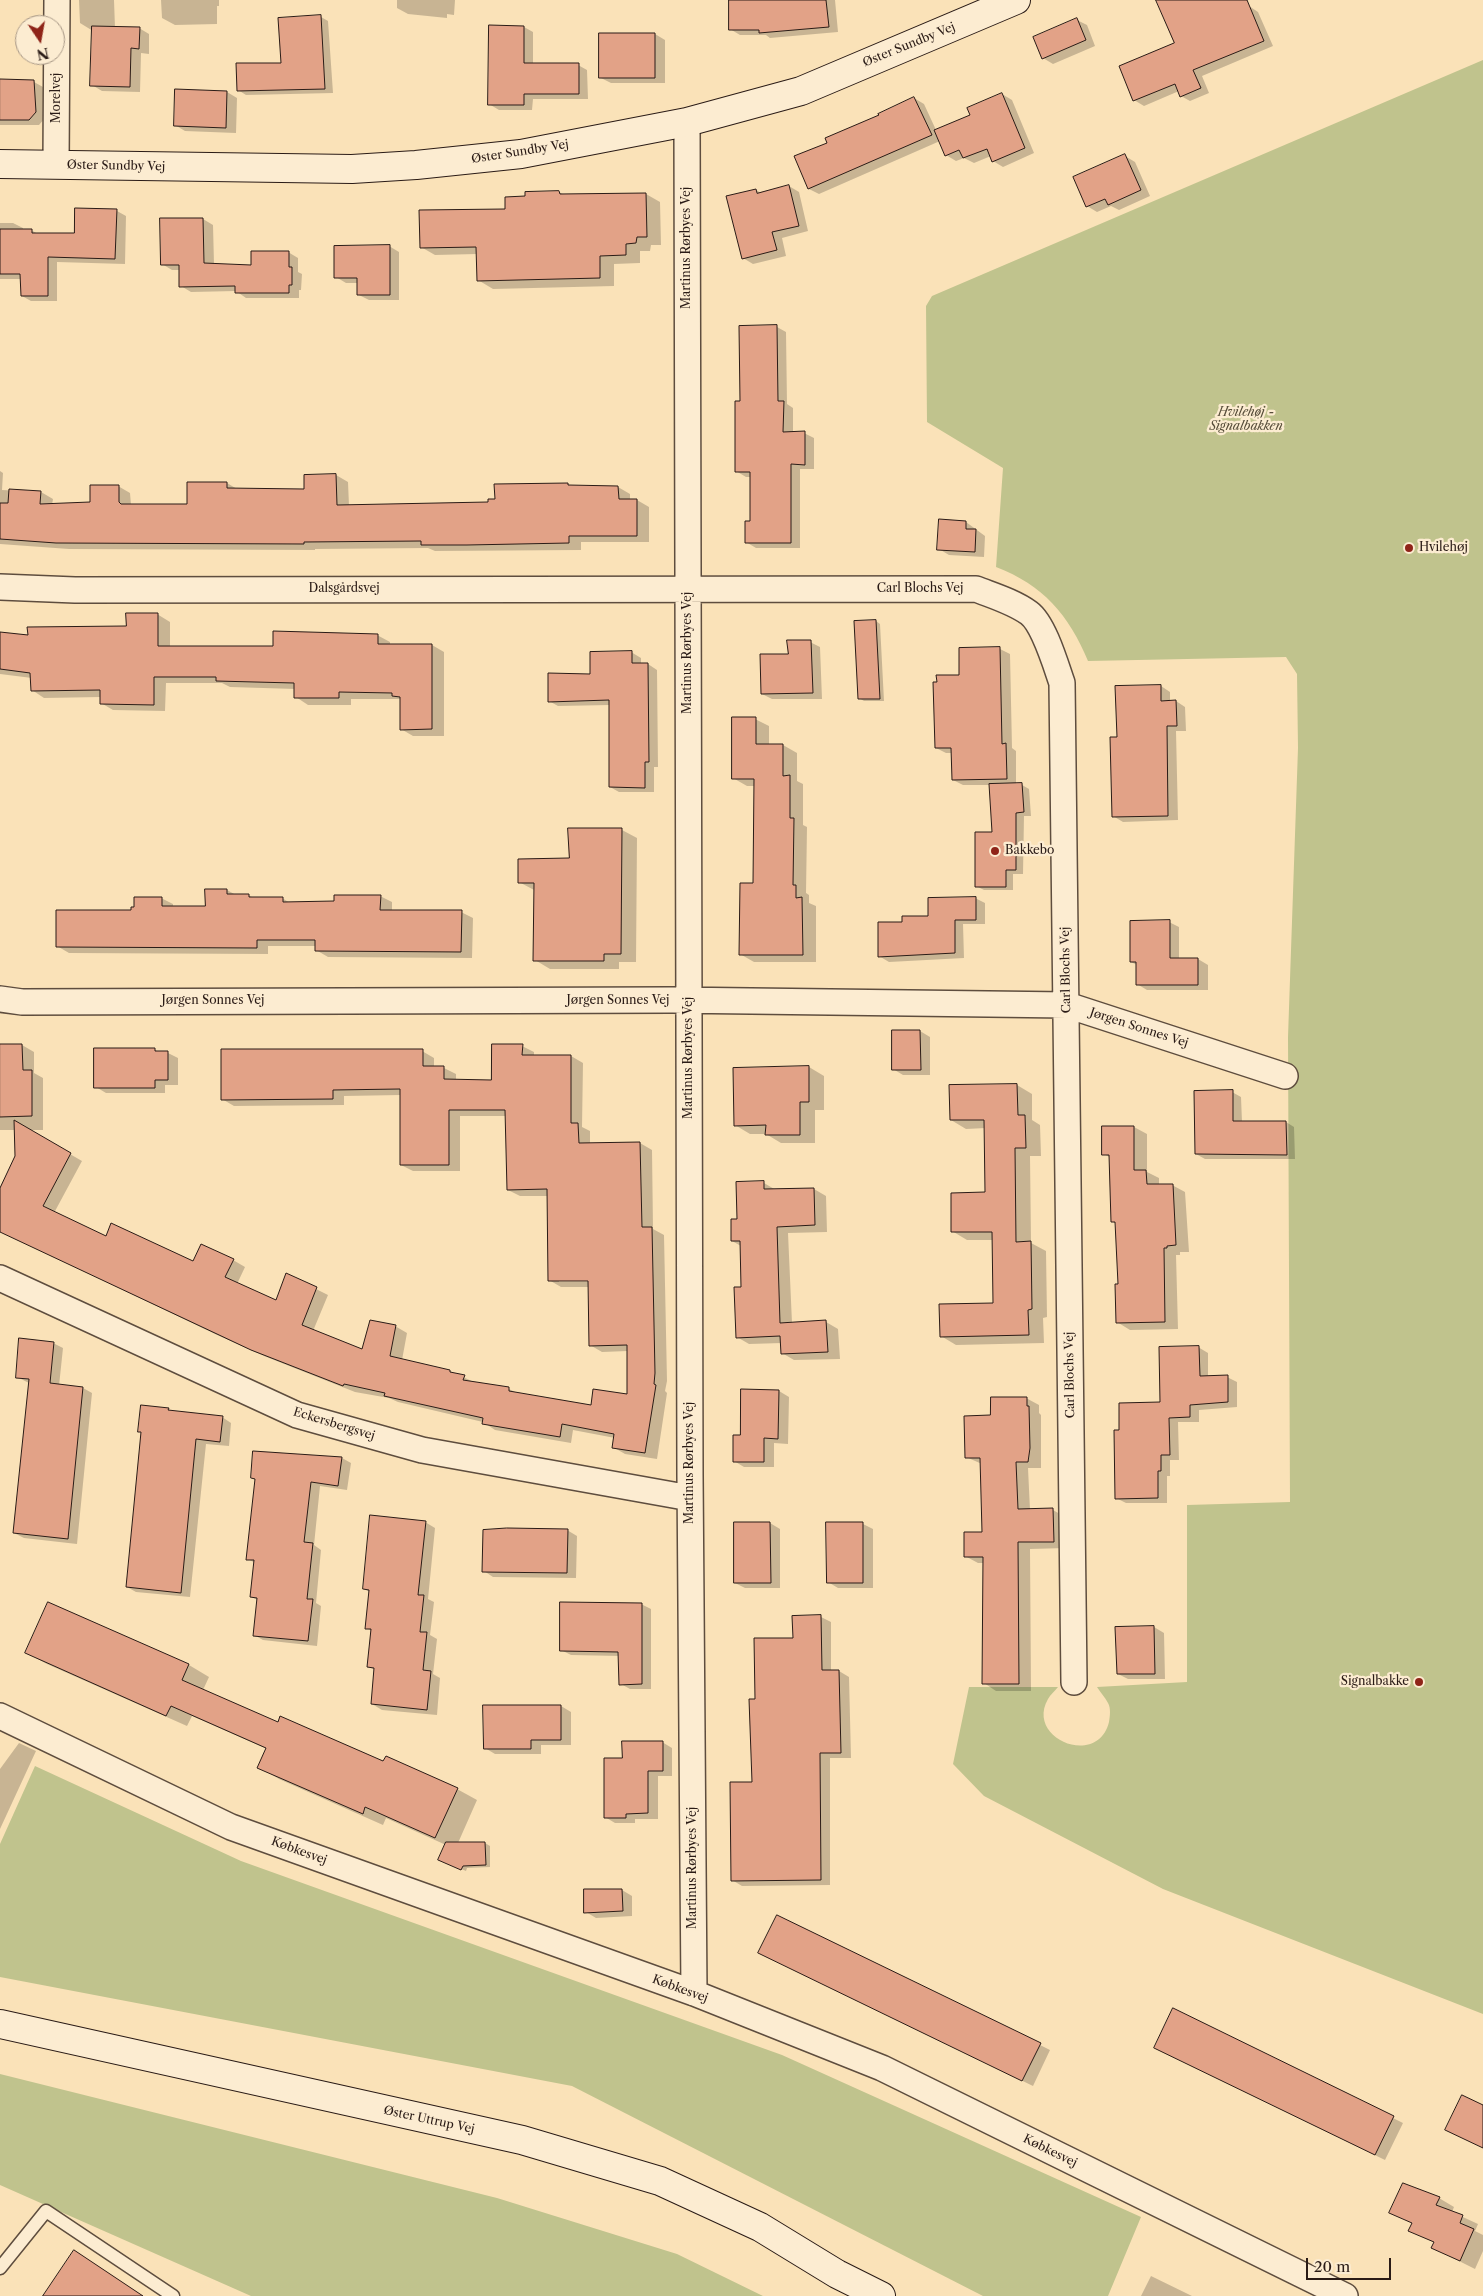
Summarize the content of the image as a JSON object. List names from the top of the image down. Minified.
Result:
{"streets":{"street":["Øster Sundby Vej","Morelvej","Martinus Rørbyes Vej","Dalsgårdsvej","Carl Blochs Vej","Jørgen Sonnes Vej","Eckersbergsvej","Købkesvej","Øster Uttrup Vej"]},"crossings":[["Øster Sundby Vej","Morelvej"],["Øster Sundby Vej","Martinus Rørbyes Vej"],["Martinus Rørbyes Vej","Dalsgårdsvej"],["Martinus Rørbyes Vej","Carl Blochs Vej"],["Martinus Rørbyes Vej","Jørgen Sonnes Vej"],["Martinus Rørbyes Vej","Eckersbergsvej"],["Martinus Rørbyes Vej","Købkesvej"],["Dalsgårdsvej","Carl Blochs Vej"],["Carl Blochs Vej","Jørgen Sonnes Vej"]],"parks":["Hvilehøj - Signalbakken"],"places":["Hvilehøj","Bakkebo","Signalbakke"],"scale_bar":"20 m","north":"bottom"}
